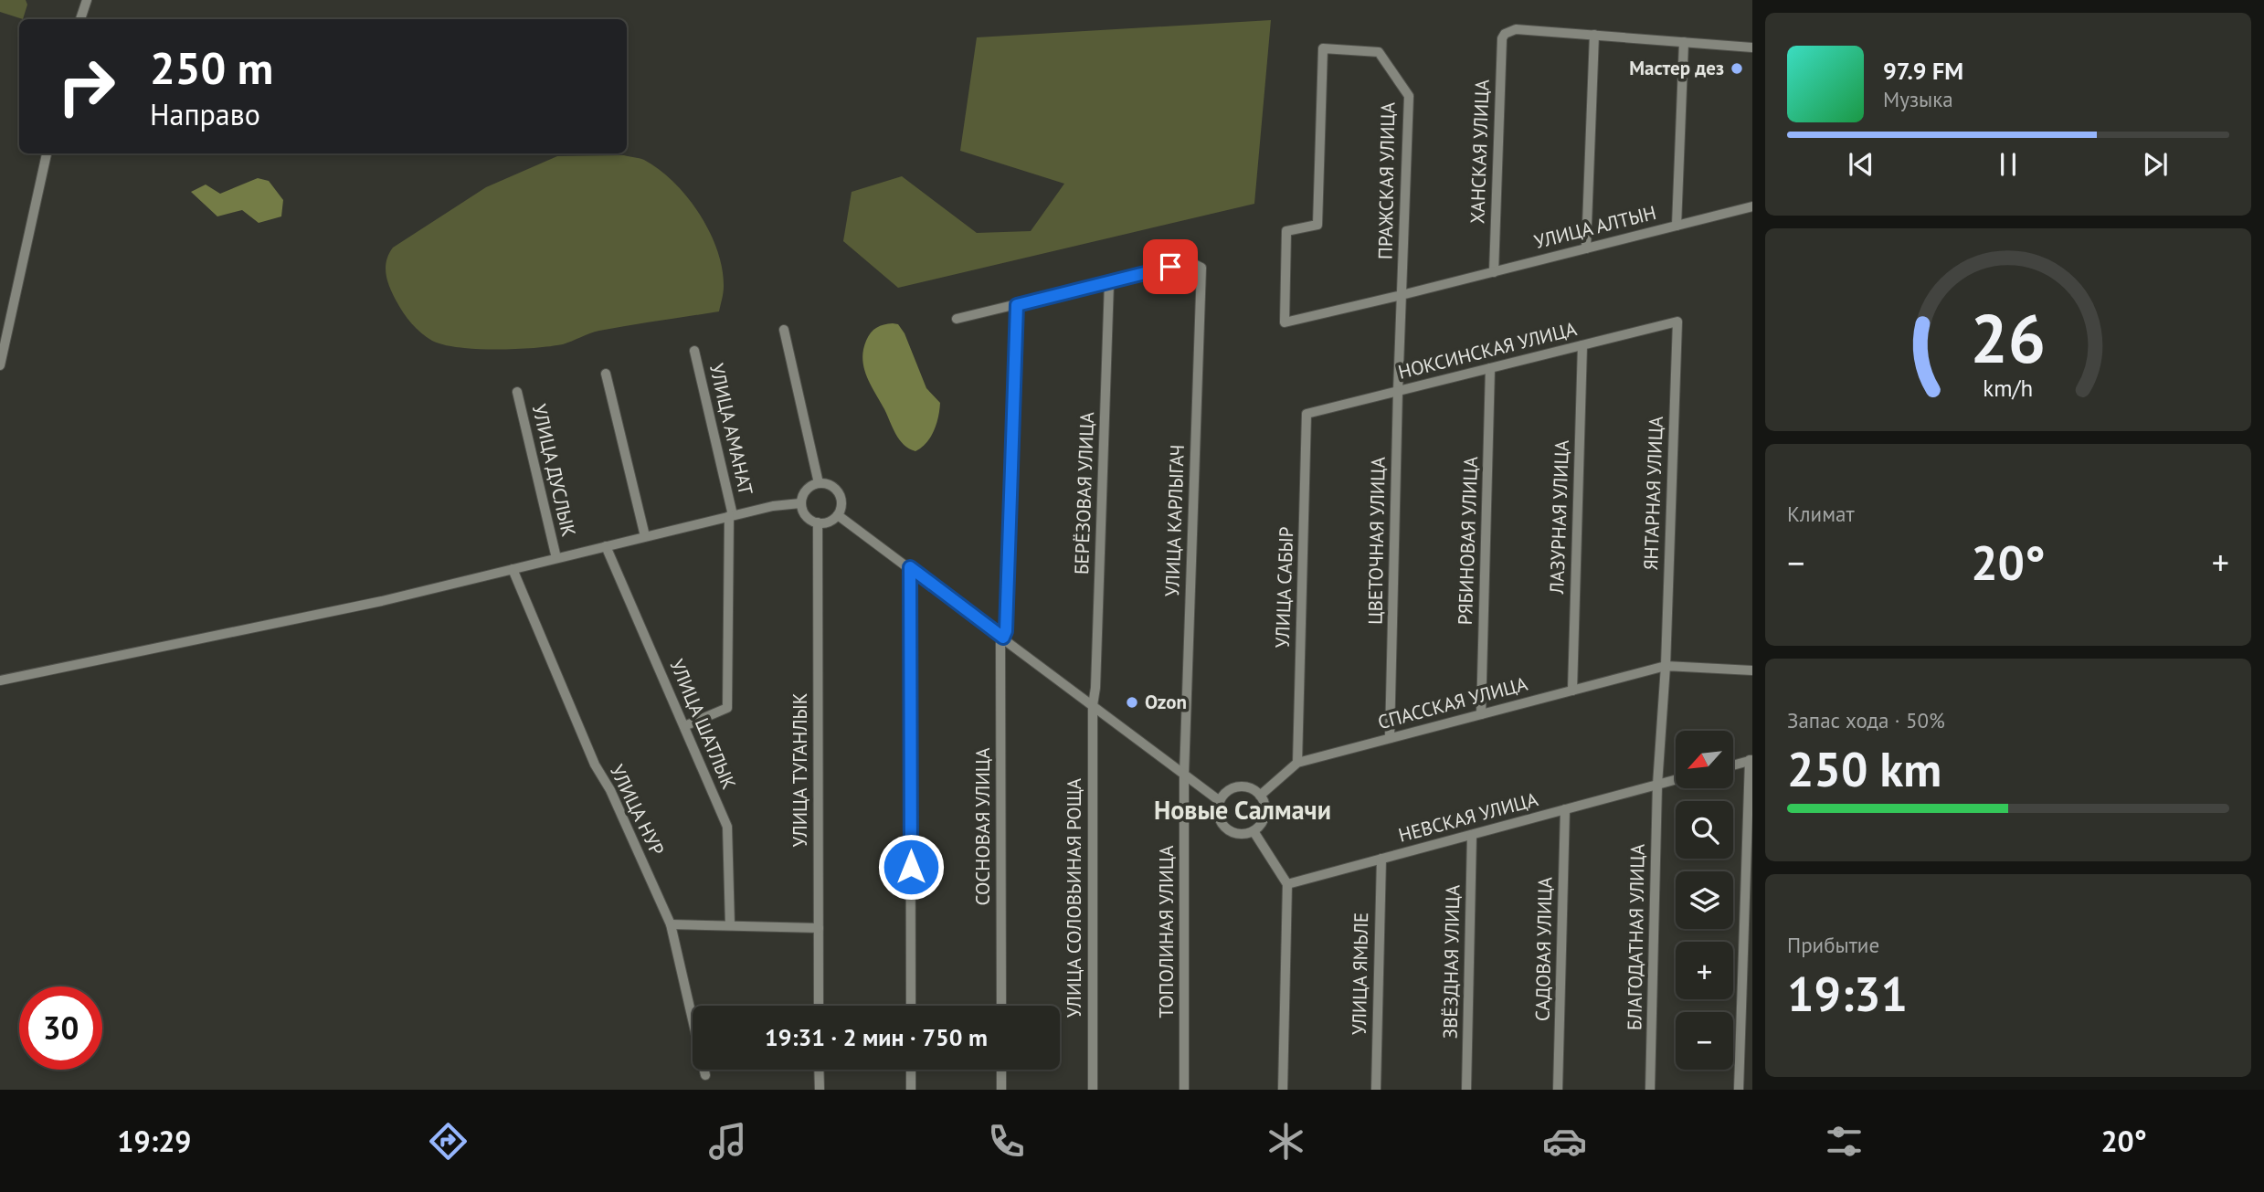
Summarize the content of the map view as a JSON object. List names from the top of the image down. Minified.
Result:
{"streets":{"street":["ХАНСКАЯ УЛИЦА","ПРАЖСКАЯ УЛИЦА","УЛИЦА АЛТЫН","НОКСИНСКАЯ УЛИЦА","УЛИЦА АМАНАТ","УЛИЦА ДУСЛЫК","БЕРЁЗОВАЯ УЛИЦА","ЯНТАРНАЯ УЛИЦА","ЛАЗУРНАЯ УЛИЦА","УЛИЦА КАРЛЫГАЧ","ЦВЕТОЧНАЯ УЛИЦА","РЯБИНОВАЯ УЛИЦА","УЛИЦА САБЫР","СПАССКАЯ УЛИЦА","УЛИЦА ШАТЛЫК","УЛИЦА ТУГАНЛЫК","УЛИЦА НУР","НЕВСКАЯ УЛИЦА","СОСНОВАЯ УЛИЦА","УЛИЦА СОЛОВЬИНАЯ РОЩА","ТОПОЛИНАЯ УЛИЦА","БЛАГОДАТНАЯ УЛИЦА","САДОВАЯ УЛИЦА","ЗВЁЗДНАЯ УЛИЦА","УЛИЦА ЯМЬЛЕ"]},"crossings":[["ХАНСКАЯ УЛИЦА","УЛИЦА АЛТЫН"],["ПРАЖСКАЯ УЛИЦА","УЛИЦА АЛТЫН"],["ПРАЖСКАЯ УЛИЦА","ЦВЕТОЧНАЯ УЛИЦА"],["НОКСИНСКАЯ УЛИЦА","ЯНТАРНАЯ УЛИЦА"],["НОКСИНСКАЯ УЛИЦА","ЛАЗУРНАЯ УЛИЦА"],["НОКСИНСКАЯ УЛИЦА","ЦВЕТОЧНАЯ УЛИЦА"],["НОКСИНСКАЯ УЛИЦА","РЯБИНОВАЯ УЛИЦА"],["НОКСИНСКАЯ УЛИЦА","УЛИЦА САБЫР"],["УЛИЦА АМАНАТ","УЛИЦА ШАТЛЫК"],["БЕРЁЗОВАЯ УЛИЦА","УЛИЦА КАРЛЫГАЧ"],["БЕРЁЗОВАЯ УЛИЦА","УЛИЦА СОЛОВЬИНАЯ РОЩА"],["ЯНТАРНАЯ УЛИЦА","СПАССКАЯ УЛИЦА"],["ЯНТАРНАЯ УЛИЦА","НЕВСКАЯ УЛИЦА"],["ЯНТАРНАЯ УЛИЦА","БЛАГОДАТНАЯ УЛИЦА"],["ЛАЗУРНАЯ УЛИЦА","СПАССКАЯ УЛИЦА"],["УЛИЦА КАРЛЫГАЧ","ТОПОЛИНАЯ УЛИЦА"],["ЦВЕТОЧНАЯ УЛИЦА","СПАССКАЯ УЛИЦА"],["РЯБИНОВАЯ УЛИЦА","СПАССКАЯ УЛИЦА"],["УЛИЦА САБЫР","СПАССКАЯ УЛИЦА"],["НЕВСКАЯ УЛИЦА","БЛАГОДАТНАЯ УЛИЦА"],["НЕВСКАЯ УЛИЦА","САДОВАЯ УЛИЦА"],["НЕВСКАЯ УЛИЦА","ЗВЁЗДНАЯ УЛИЦА"],["НЕВСКАЯ УЛИЦА","УЛИЦА ЯМЬЛЕ"]],"districts":["Новые Салмачи"],"places":["Мастер дез","Ozon"],"north":"bottom left","page":{"turn":["250 m","Направо"],"song":["97.9 FM","Музыка"],"tile":["Климат",["Запас хода · 50%","250 km"],["Прибытие","19:31"]],"heat":["−","20°","+"],"map_buttons":["+","−"],"limit":"30","trip":"19:31 · 2 мин · 750 m","tabs":["19:29","20°"],"gauge":["26","km/h"]}}
